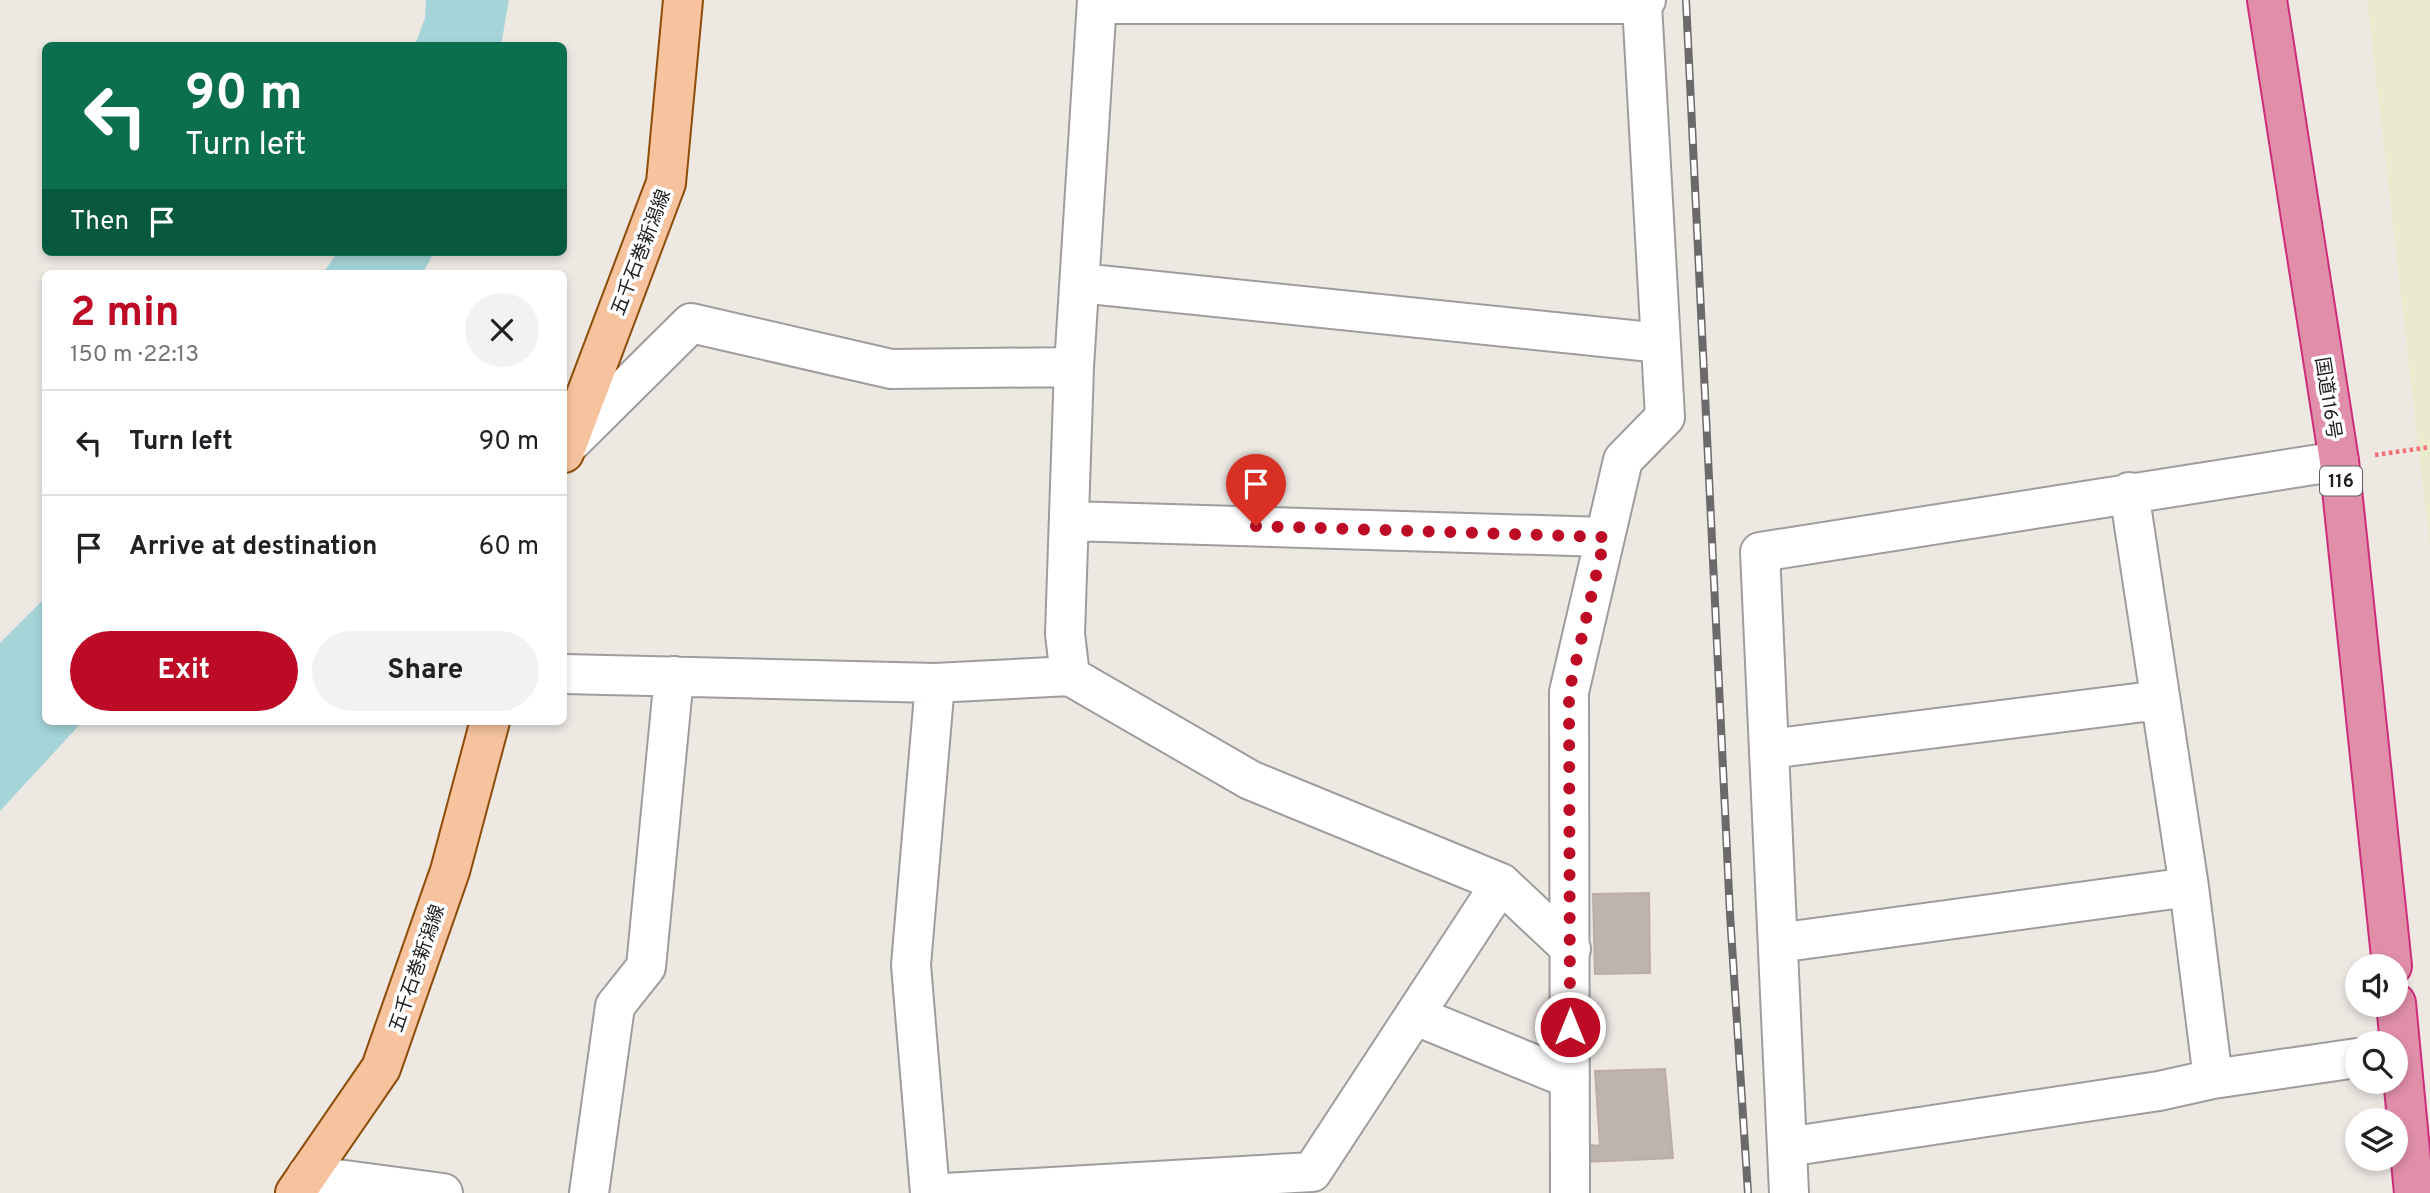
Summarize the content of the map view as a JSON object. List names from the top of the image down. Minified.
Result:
{"streets":{"highway":["国道116号","116"],"main road":["五千石巻新潟線"]},"page":{"turn":["90 m","Turn left"],"then":"Then","heading":["2 min","150 m · 22:13"],"list":[{"name":"Turn left","value":"90 m"},{"name":"Arrive at destination","value":"60 m"}],"buttons":["Exit","Share"]}}
